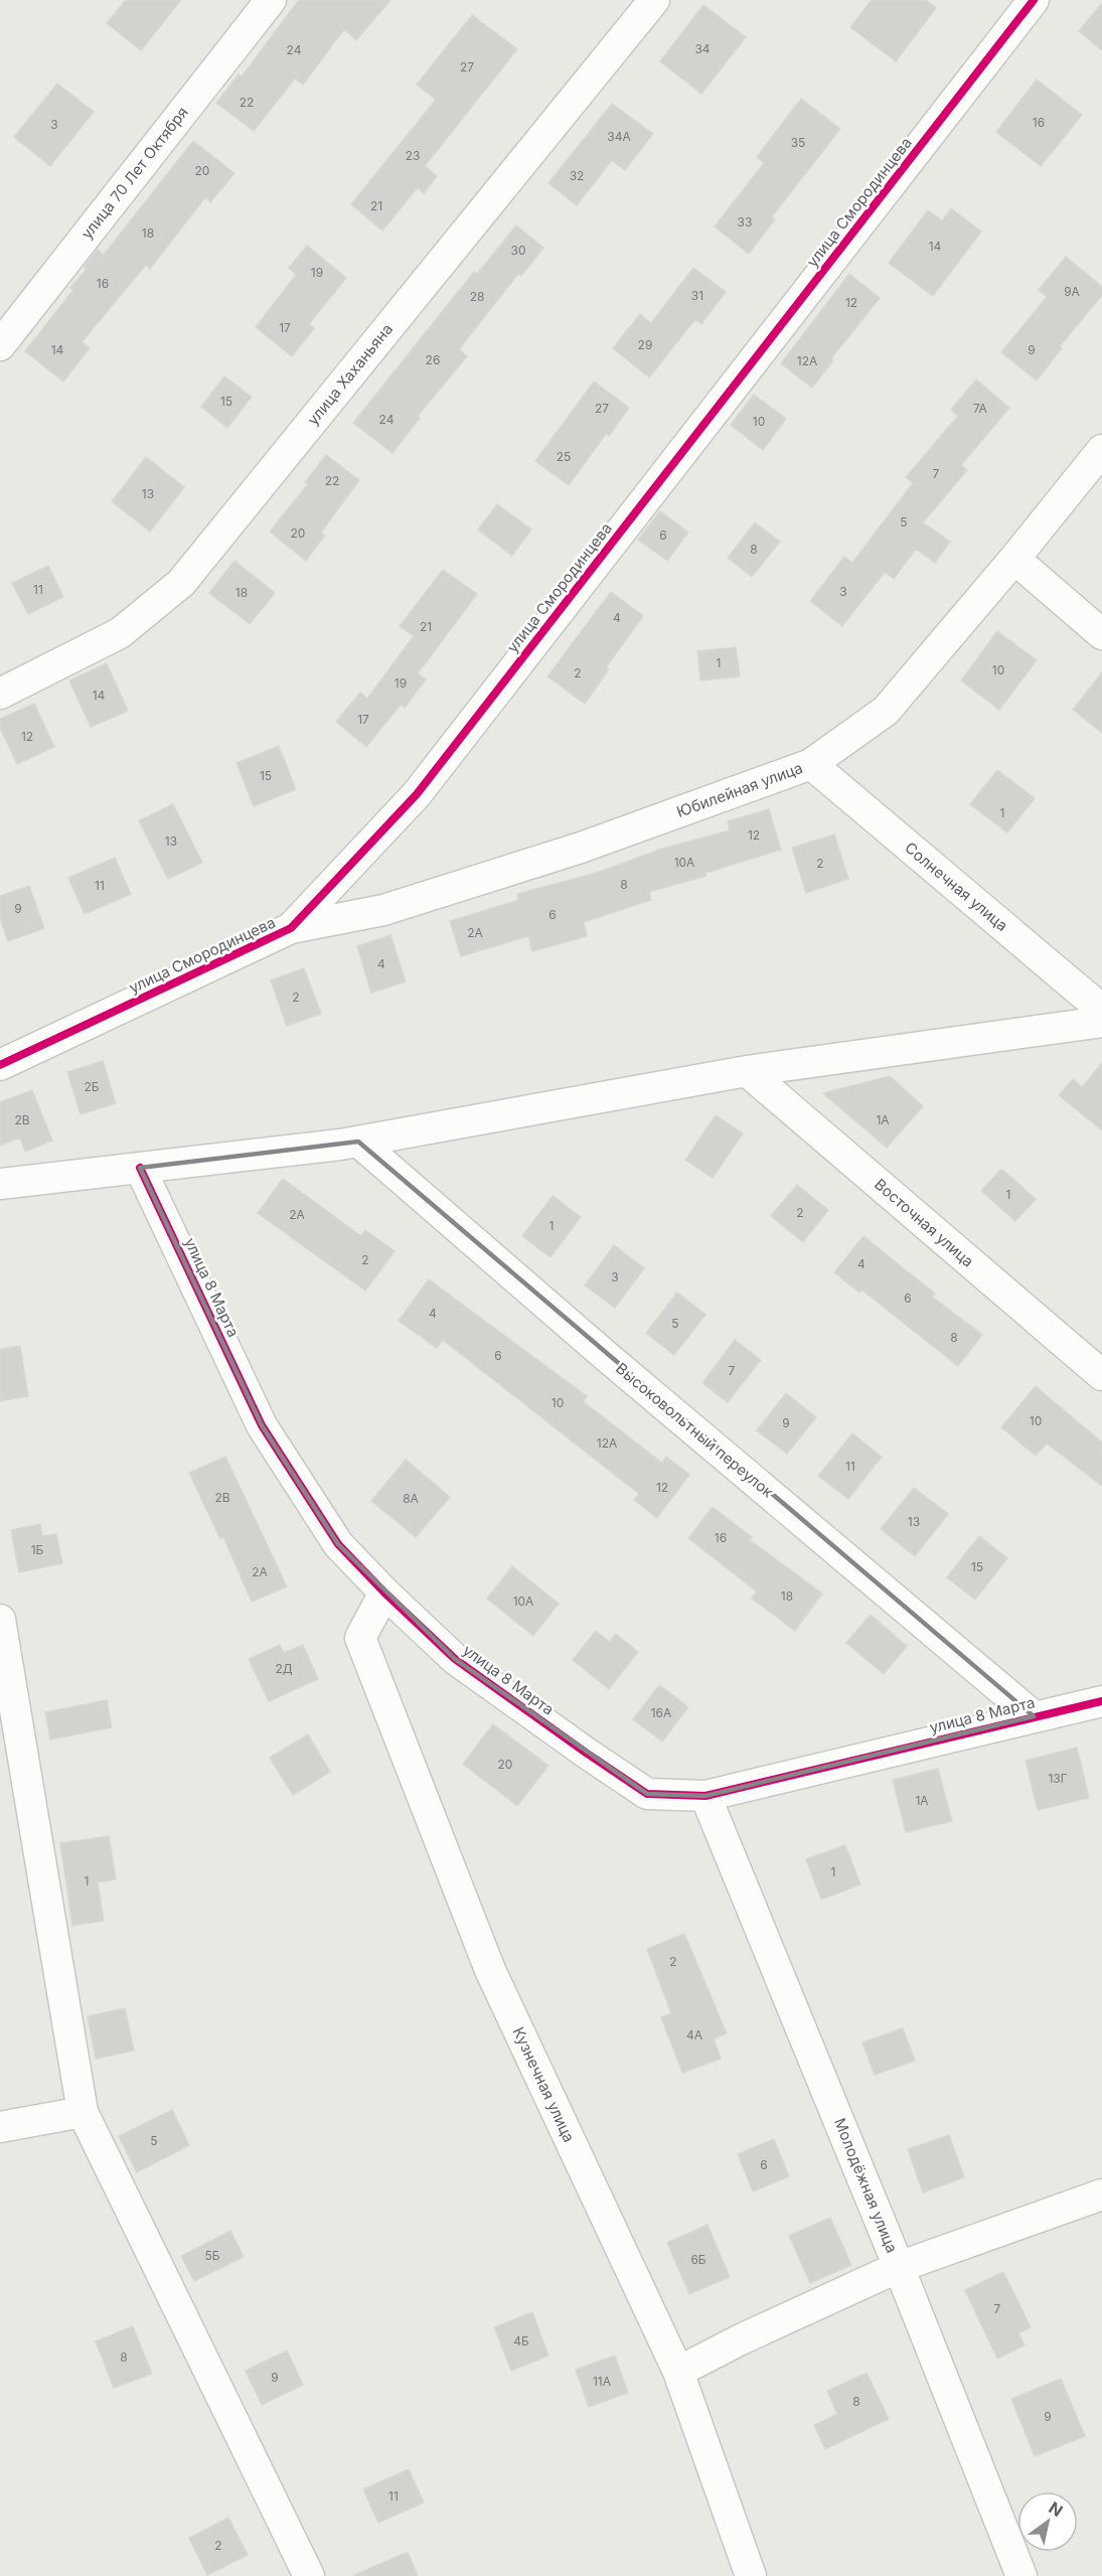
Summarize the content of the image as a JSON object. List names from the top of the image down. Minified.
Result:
{"streets":{"street":["улица 70 Лет Октября","улица Смородинцева","улица Хаханьяна","Юбилейная улица","Солнечная улица","Восточная улица","улица 8 Марта","Высоковольтный переулок","Кузнечная улица","Молодёжная улица"]},"crossings":[["улица Смородинцева","Юбилейная улица"],["Юбилейная улица","Солнечная улица"],["улица 8 Марта","Высоковольтный переулок"],["улица 8 Марта","Кузнечная улица"],["улица 8 Марта","Молодёжная улица"]],"house_numbers":["34","24","27","22","16","3","34А","35","23","20","32","21","33","18","14","30","19","16","9А","31","28","12","17","29","14","9","26","12А","15","27","7А","24","10","25","7","22","13","5","20","6","8","11","3","18","4","21","1","10","2","19","14","17","12","15","1","12","13","10А","2","8","11","9","6","2А","4","2","2Б","2В","1А","1","2","2А","1","2","4","3","6","4","5","8","6","7","10","10","9","12А","11","12","2В","8А","13","16","1Б","15","2А","18","10А","2Д","16А","20","13Г","1А","1","1","2","4А","5","6","5Б","6Б","7","4Б","8","9","11А","8","9","11","2"],"north":"top right"}
